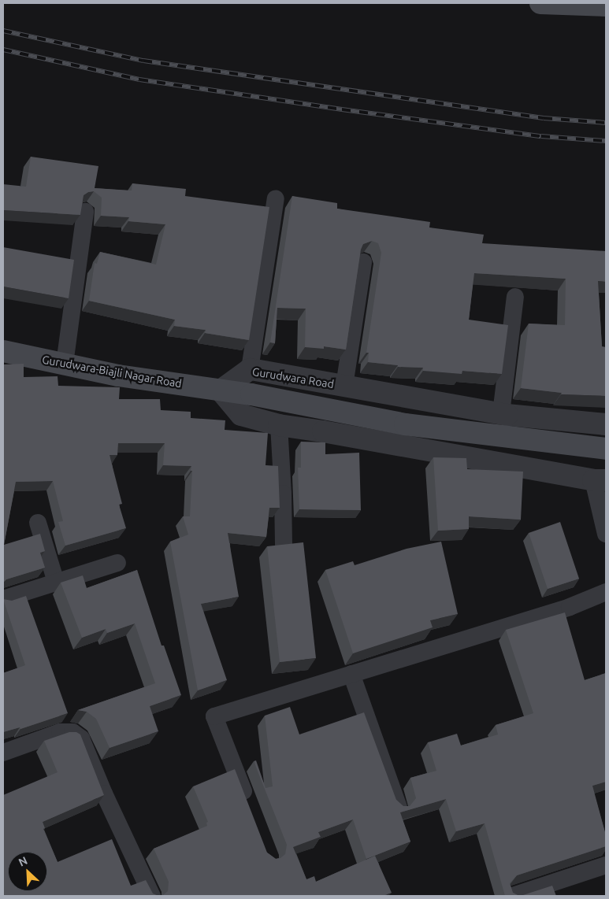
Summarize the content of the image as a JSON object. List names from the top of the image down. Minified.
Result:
{"streets":{"main road":["Gurudwara-Biajli Nagar Road"],"street":["Gurudwara Road"]},"crossings":[["Gurudwara-Biajli Nagar Road","Gurudwara Road"]],"north":"top left"}
